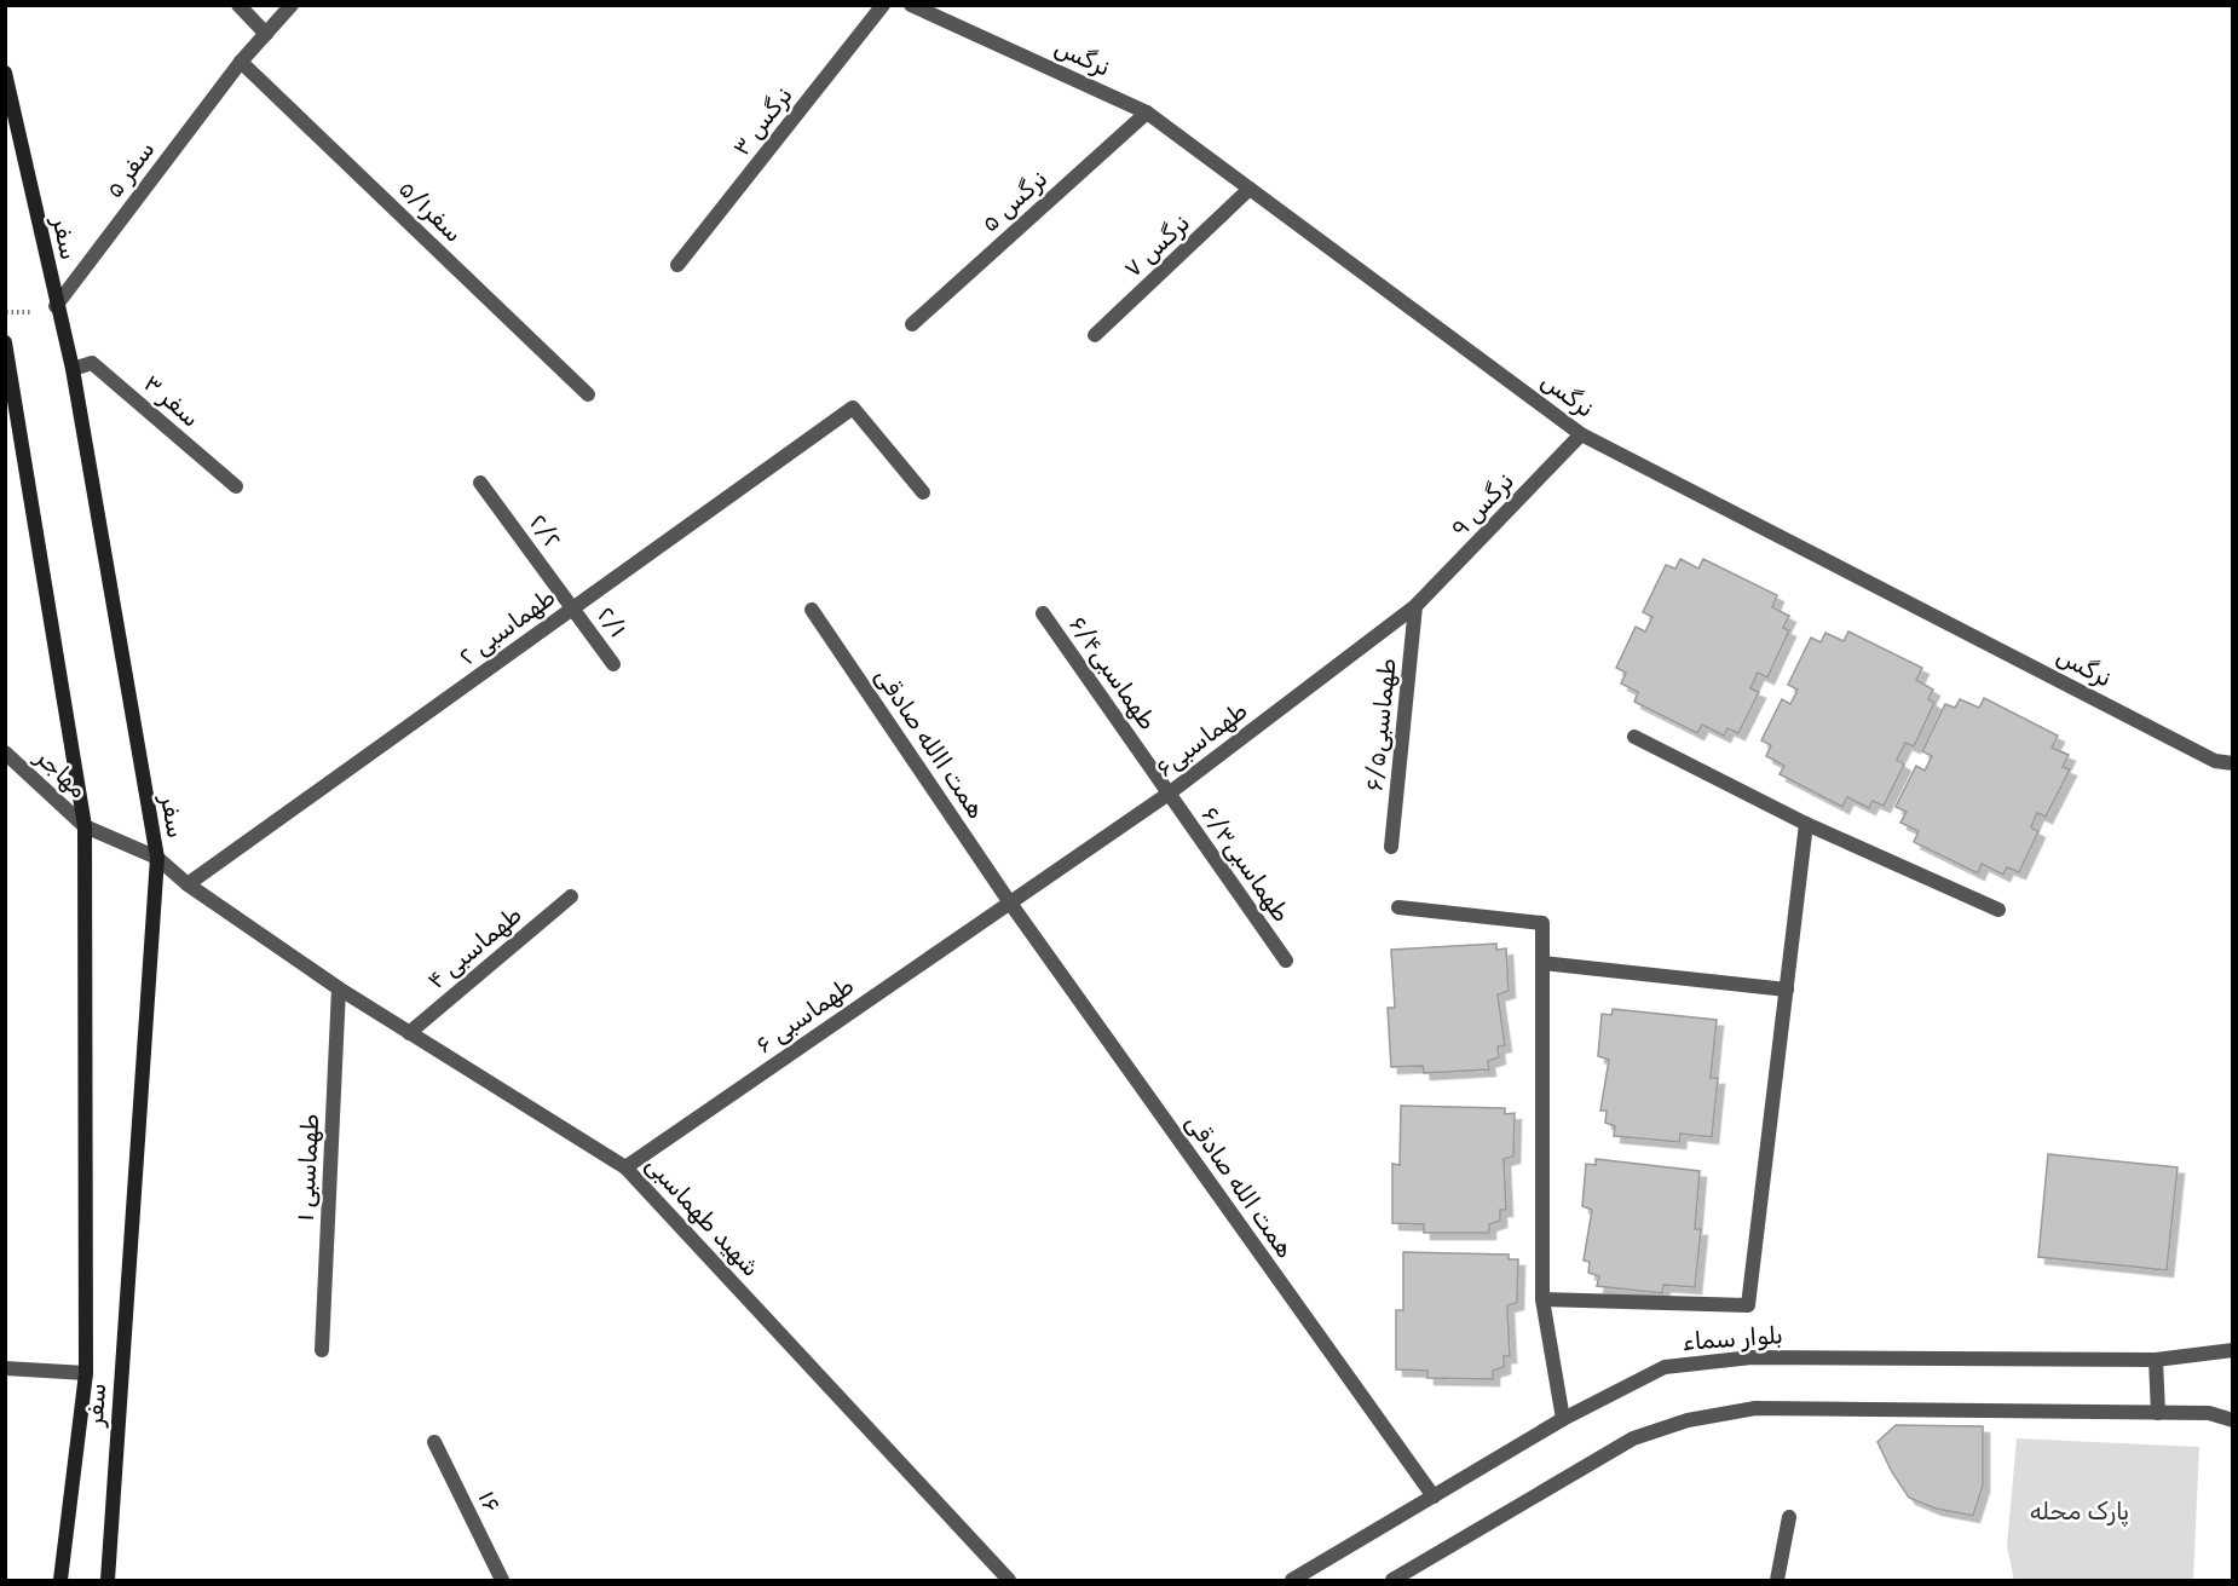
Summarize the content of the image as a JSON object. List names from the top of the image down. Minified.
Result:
{"streets":{"main road":["سفر"],"street":["نرگس","۳ نرگس","۵ سفر","۵ نرگس","۵/۱سفر","۷ نرگس","۳ سفر","۹ نرگس","۲/۲","۲/۱","۲ طهماسبی","۶/۴طهماسبی","۶/۵طهماسبی","۶طهماسبی","همت االله صادقی","مهاجر","۶/۳طهماسبی","۴ طهماسبی","۶ طهماسبی","۱ طهماسبی","همت الله صادقی","شهید طهماسبی","بلوار سماء","۱۶"]},"crossings":[["نرگس","۵ نرگس"],["نرگس","۷ نرگس"],["نرگس","۹ نرگس"],["۵ سفر","۵/۱سفر"],["۵ سفر","سفر"],["سفر","۳ سفر"],["سفر","مهاجر"],["سفر","شهید طهماسبی"],["۹ نرگس","۶/۵طهماسبی"],["۹ نرگس","۶طهماسبی"],["۲/۲","۲/۱"],["۲/۲","۲ طهماسبی"],["۲/۱","۲ طهماسبی"],["۲ طهماسبی","شهید طهماسبی"],["۶/۴طهماسبی","۶طهماسبی"],["۶/۴طهماسبی","۶/۳طهماسبی"],["۶/۵طهماسبی","۶طهماسبی"],["۶طهماسبی","همت االله صادقی"],["۶طهماسبی","۶/۳طهماسبی"],["۶طهماسبی","۶ طهماسبی"],["۶طهماسبی","همت الله صادقی"],["همت االله صادقی","۶ طهماسبی"],["همت االله صادقی","همت الله صادقی"],["مهاجر","شهید طهماسبی"],["۴ طهماسبی","شهید طهماسبی"],["۶ طهماسبی","همت الله صادقی"],["۶ طهماسبی","شهید طهماسبی"],["۱ طهماسبی","شهید طهماسبی"],["همت الله صادقی","بلوار سماء"]],"parks":["پارک محله"]}
